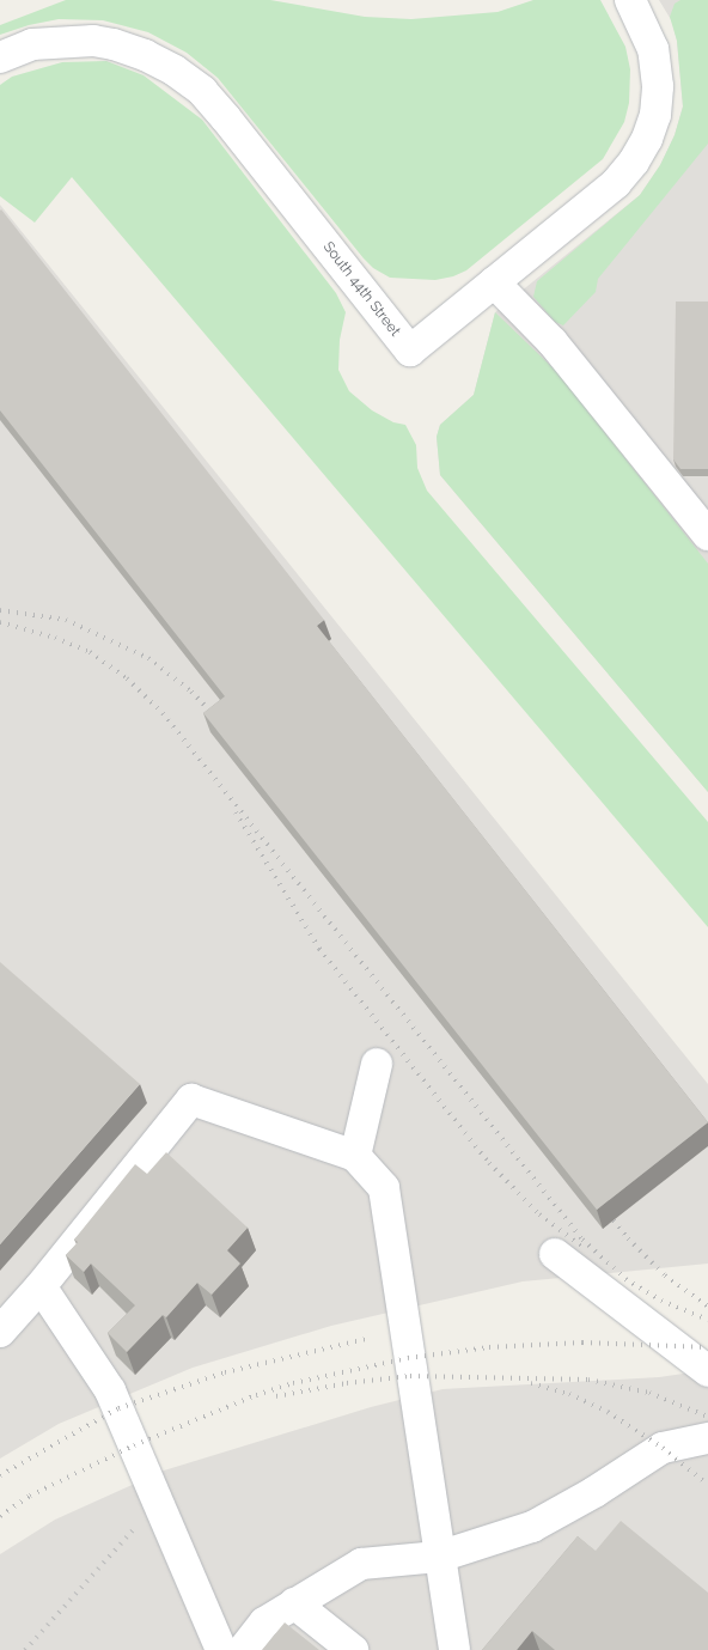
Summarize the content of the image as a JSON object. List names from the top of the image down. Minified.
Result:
{"streets":{"street":["South 44th Street"]}}
